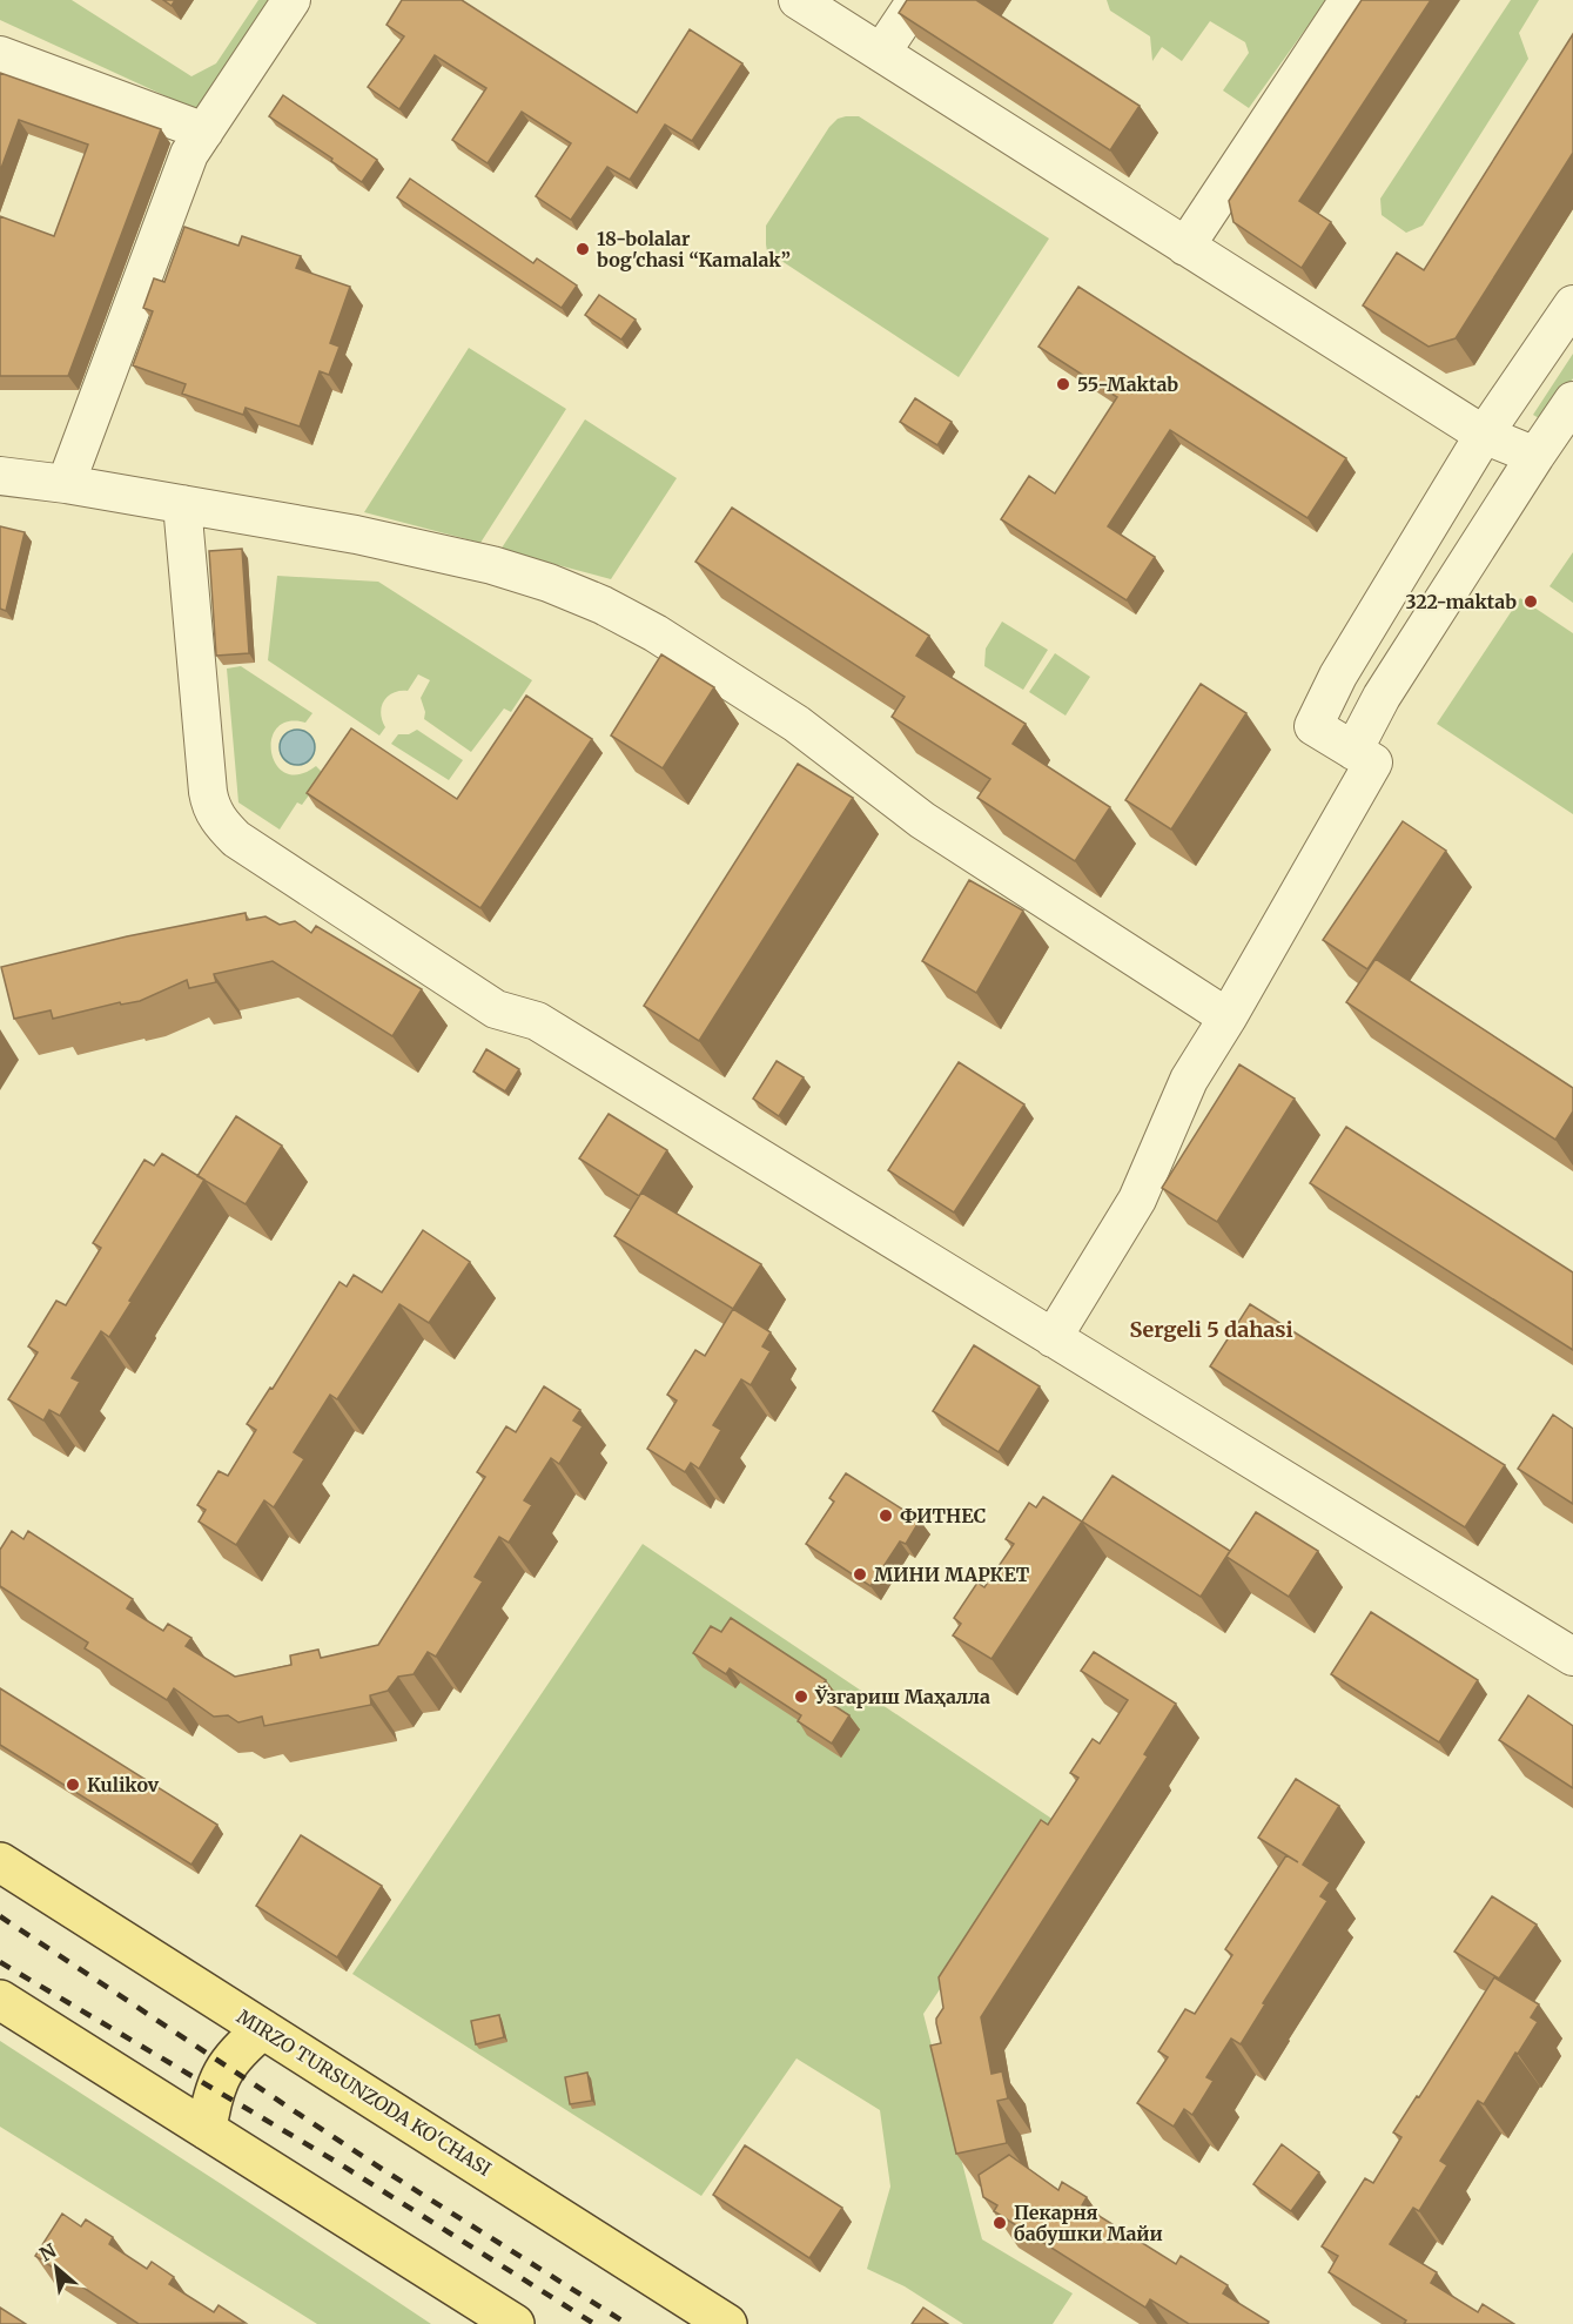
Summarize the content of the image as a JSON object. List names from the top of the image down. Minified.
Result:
{"streets":{"main road":["MIRZO TURSUNZODA KO'CHASI"]},"districts":["Sergeli 5 dahasi"],"places":["18-bolalar bog'chasi “Kamalak”","55-Maktab","322-maktab","ФИТНЕС","МИНИ МАРКЕТ","Ўзгариш Маҳалла","Kulikov","Пекарня бабушки Майи"],"north":"top left"}
